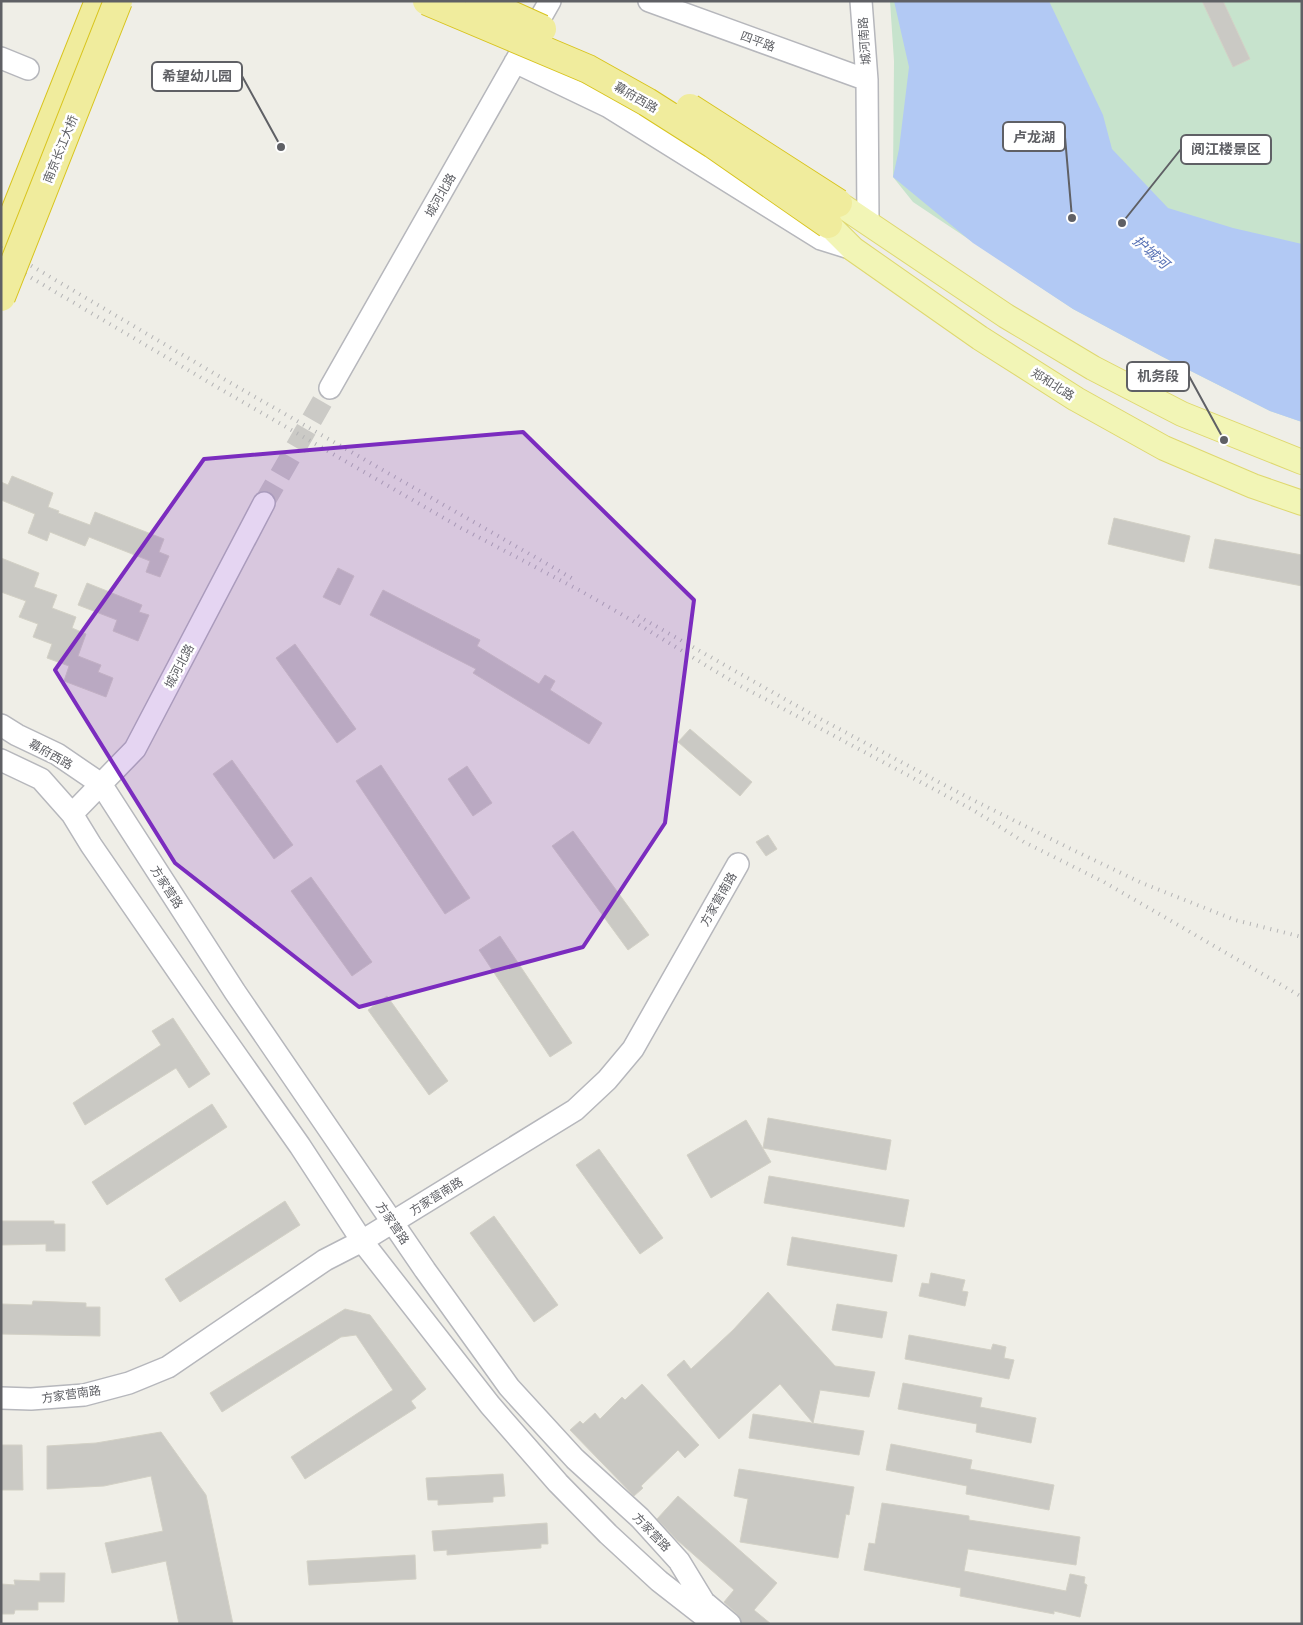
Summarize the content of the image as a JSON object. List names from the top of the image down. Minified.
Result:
{"streets":{"highway":["幕府西路","南京长江大桥"],"main road":["郑和北路"],"street":["四平路","城河南路","城河北路","方家营路","方家营南路"]},"crossings":[["四平路","城河南路"],["幕府西路","城河北路"],["幕府西路","郑和北路"],["幕府西路","方家营路"],["城河北路","方家营路"],["方家营路","方家营南路"]],"water":["护城河"],"places":["希望幼儿园","卢龙湖","阅江楼景区","机务段"]}
